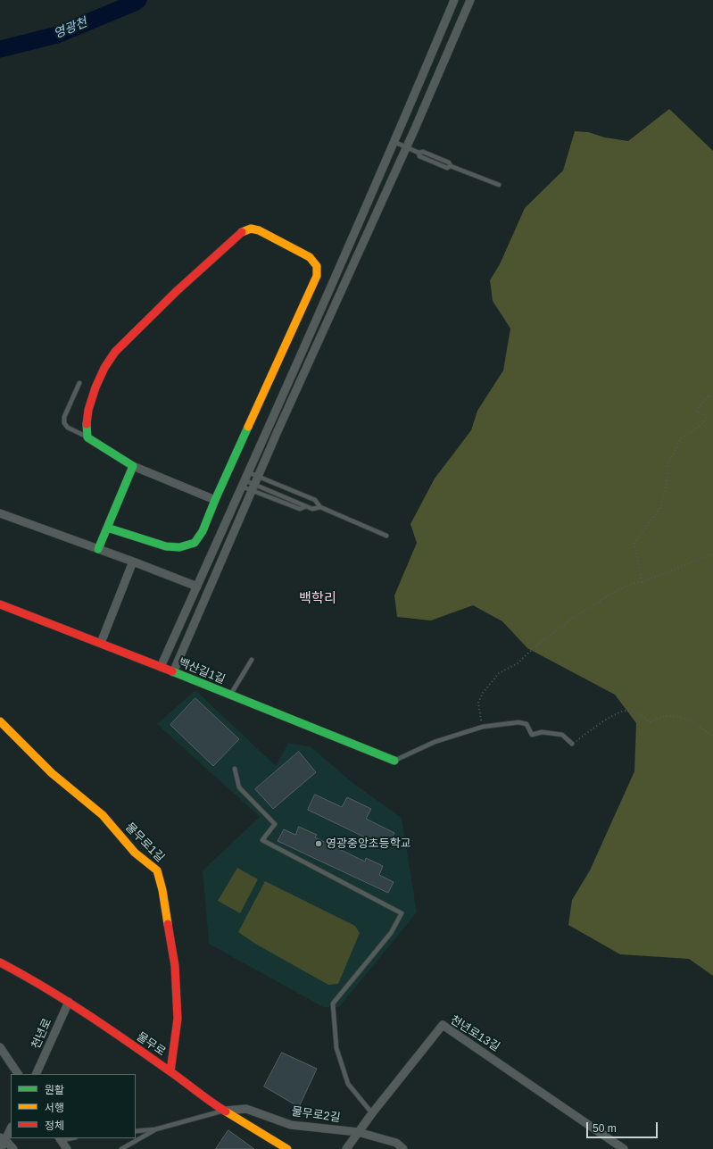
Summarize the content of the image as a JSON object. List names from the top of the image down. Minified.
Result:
{"streets":{"street":["백산길1길","물무로1길","천년로","천년로13길","물무로","물무로2길"]},"crossings":[["물무로1길","물무로"],["천년로","물무로"],["천년로13길","물무로2길"],["물무로","물무로2길"]],"districts":["백학리"],"water":["영광천"],"places":["영광중앙초등학교"],"legend":["원활","서행","정체"],"scale_bar":"50 m"}
